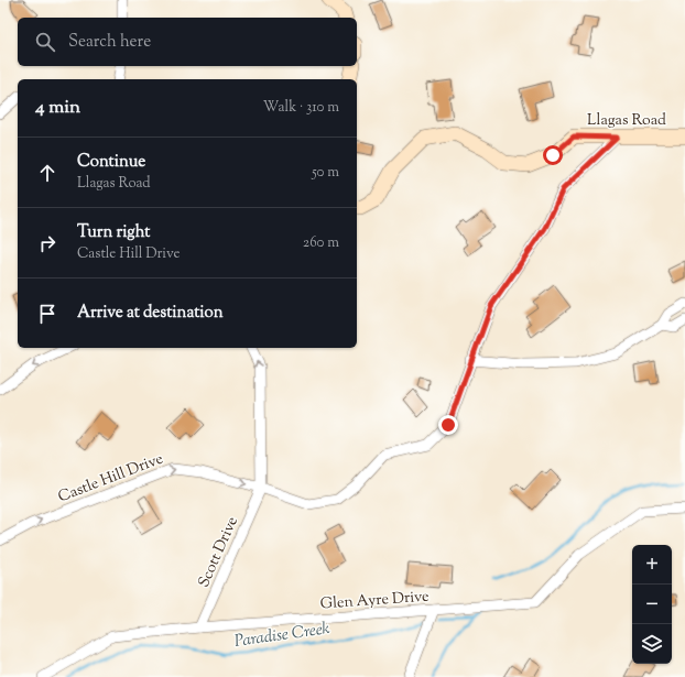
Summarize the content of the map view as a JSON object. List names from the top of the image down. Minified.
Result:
{"streets":{"street":["Llagas Road","Castle Hill Drive","Scott Drive","Glen Ayre Drive"]},"crossings":[["Llagas Road","Castle Hill Drive"],["Castle Hill Drive","Scott Drive"],["Scott Drive","Glen Ayre Drive"]],"water":["Paradise Creek"],"page":{"search":"Search here","heading":["4 min","Walk · 310 m"],"list":[["Continue","Llagas Road","50 m"],["Turn right","Castle Hill Drive","260 m"],"Arrive at destination"],"map_buttons":["+","−"]}}
